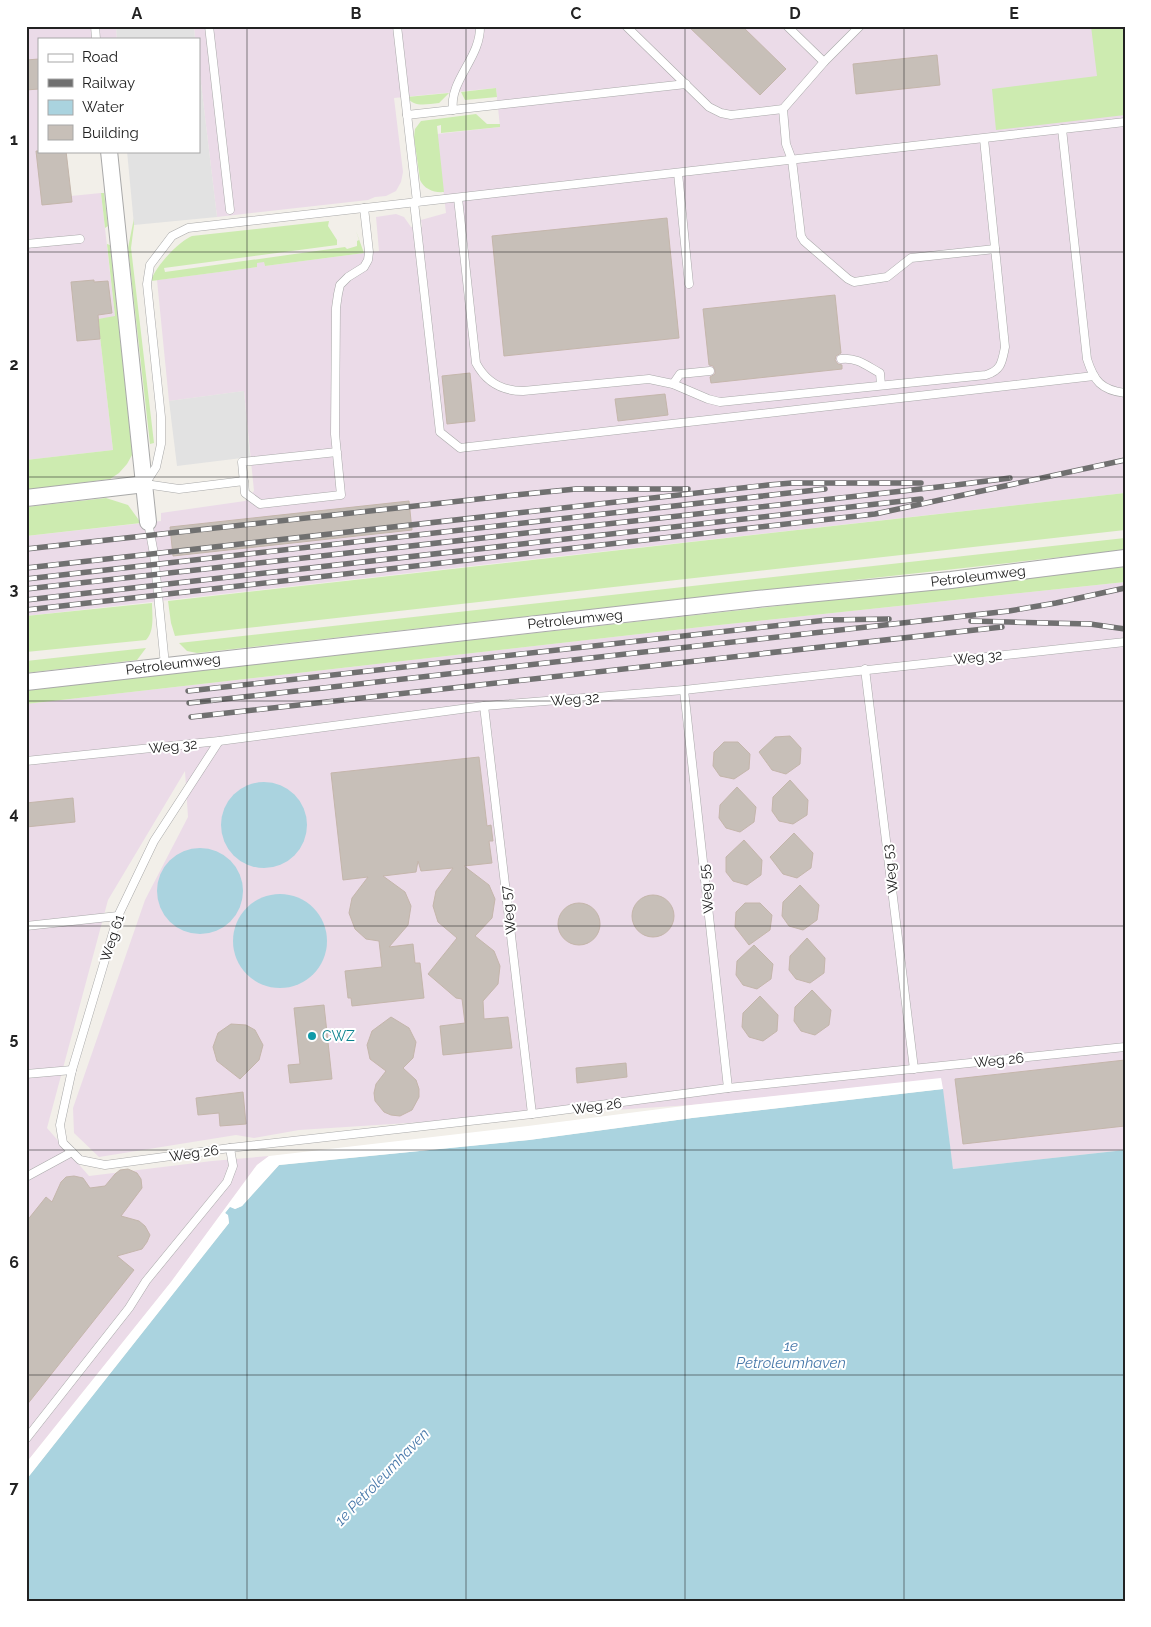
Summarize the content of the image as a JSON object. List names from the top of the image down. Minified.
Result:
{"streets":{"street":["Petroleumweg"],"lane":["Weg 32","Weg 53","Weg 55","Weg 57","Weg 61","Weg 26"]},"crossings":[["Weg 32","Weg 53"],["Weg 32","Weg 55"],["Weg 32","Weg 57"],["Weg 32","Weg 61"],["Weg 53","Weg 26"],["Weg 55","Weg 26"],["Weg 57","Weg 26"],["Weg 61","Weg 26"]],"water":["1e Petroleumhaven"],"places":["CWZ"],"legend":["Road","Railway","Water","Building"],"grid":{"columns":["A","B","C","D","E"],"rows":["1","2","3","4","5","6","7"]}}
